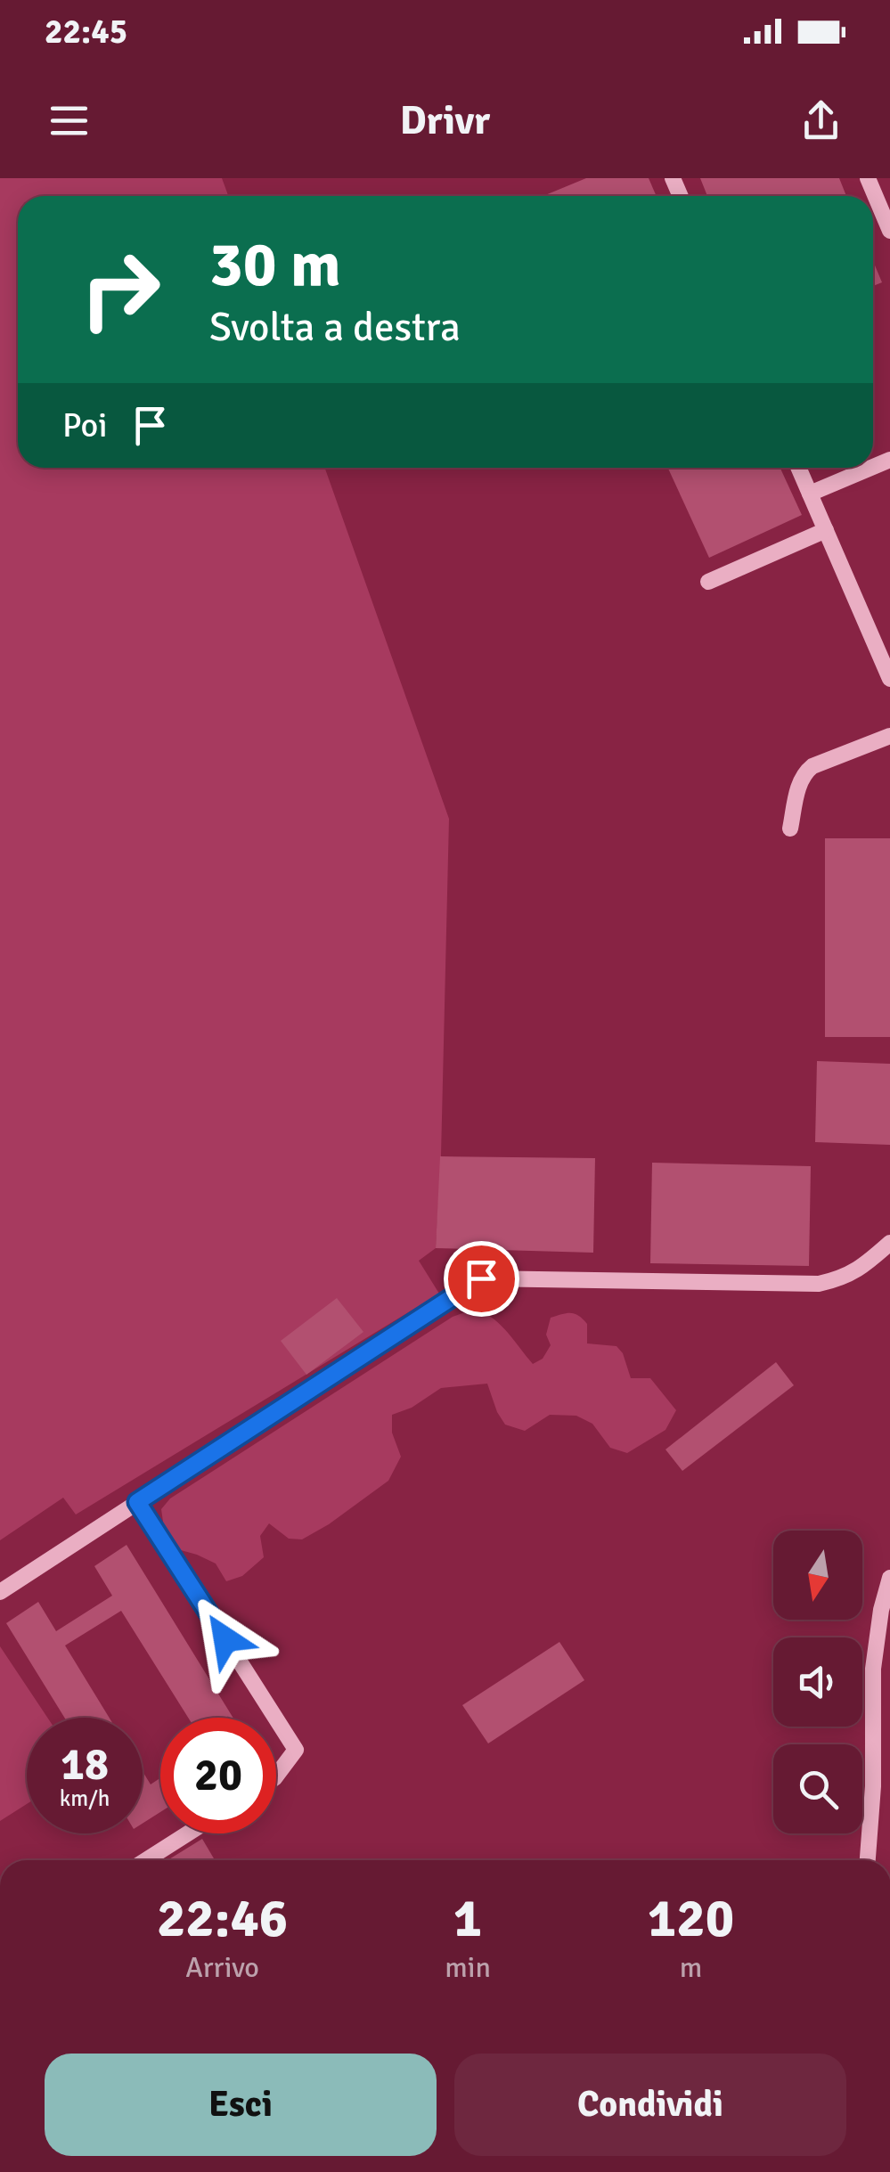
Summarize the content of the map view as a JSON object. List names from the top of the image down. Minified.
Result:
{"north":"bottom","page":{"status":"22:45","header":"Drivr","turn":["30 m","Svolta a destra"],"then":"Poi","speed":"18 km/h","limit":"20","eta":["22:46","Arrivo","1","min","120","m"],"buttons":["Esci","Condividi"]}}
